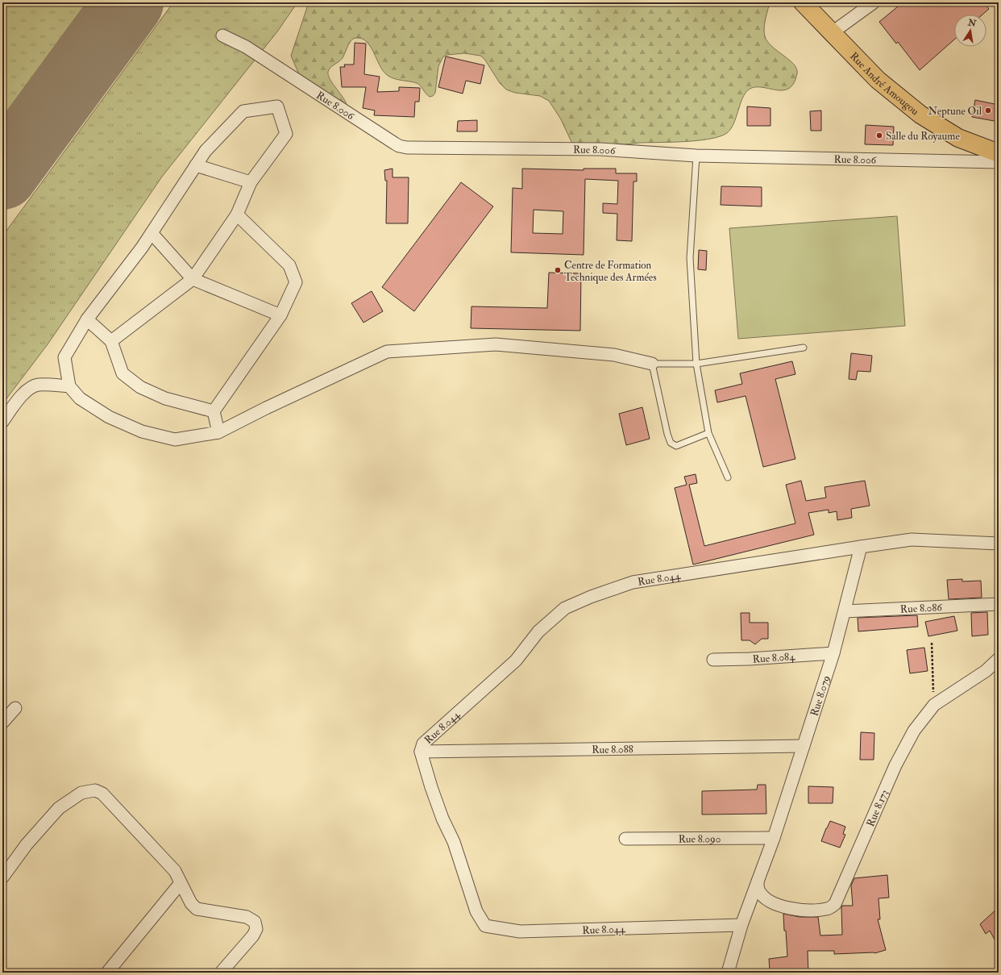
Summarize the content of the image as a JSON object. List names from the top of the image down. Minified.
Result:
{"streets":{"main road":["Rue André Amougou"],"street":["Rue 8.006","Rue 8.044","Rue 8.086","Rue 8.084","Rue 8.079","Rue 8.088","Rue 8.173","Rue 8.090"]},"crossings":[["Rue 8.044","Rue 8.079"],["Rue 8.044","Rue 8.088"],["Rue 8.086","Rue 8.079"],["Rue 8.084","Rue 8.079"],["Rue 8.079","Rue 8.088"],["Rue 8.079","Rue 8.173"],["Rue 8.079","Rue 8.090"]],"places":["Neptune Oil","Salle du Royaume","Centre de Formation Technique des Armées"],"north":"top"}
